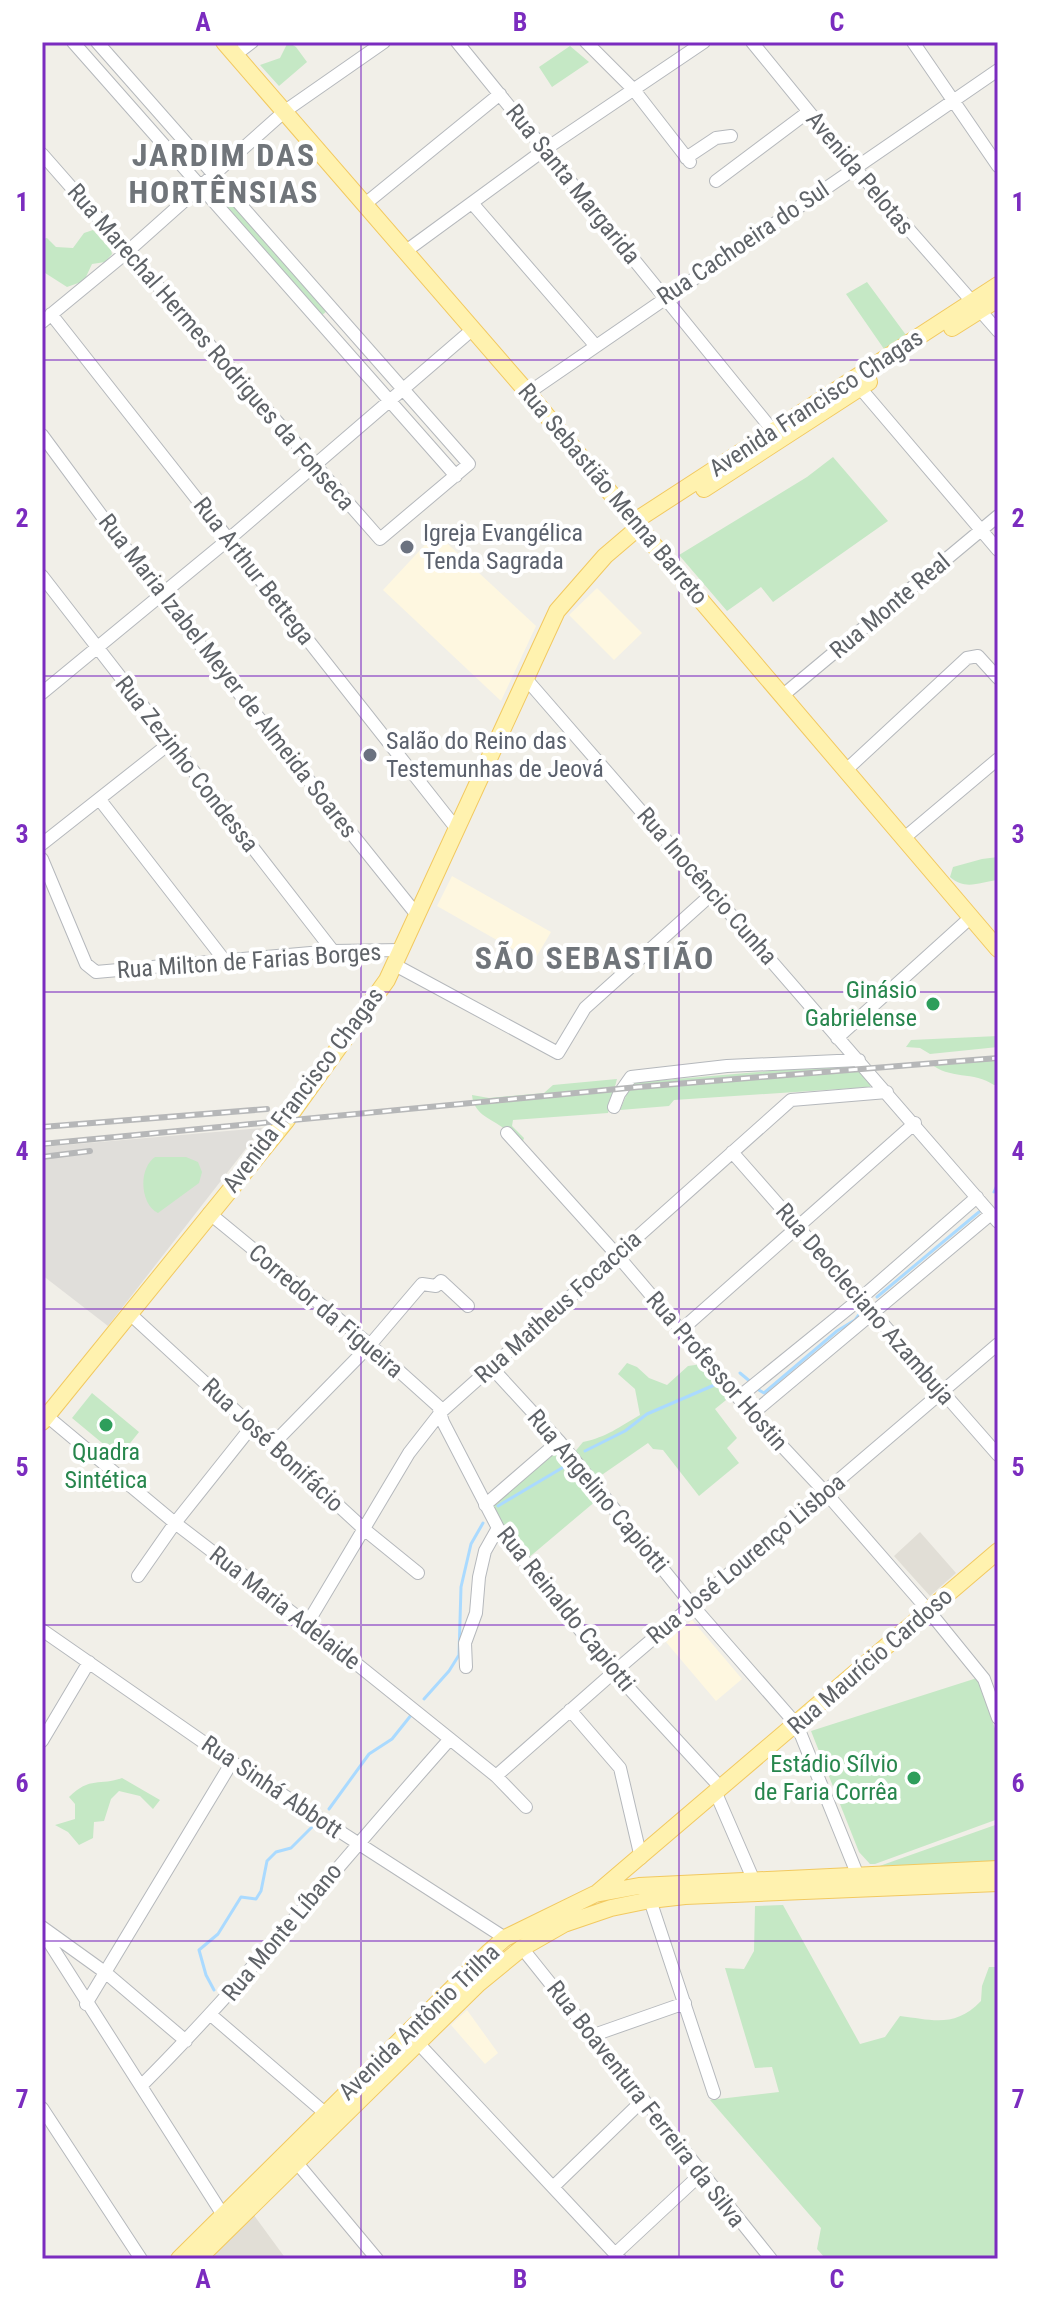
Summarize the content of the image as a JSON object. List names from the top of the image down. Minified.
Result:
{"streets":{"main road":["Avenida Francisco Chagas","Rua Sebastião Menna Barreto","Rua Maurício Cardoso","Avenida Antônio Trilha"],"street":["Avenida Pelotas","Rua Santa Margarida","Rua Cachoeira do Sul","Rua Marechal Hermes Rodrigues da Fonseca","Rua Arthur Bettega","Rua Monte Real","Rua Maria Izabel Meyer de Almeida Soares","Rua Zezinho Condessa","Rua Inocêncio Cunha","Rua Milton de Farias Borges","Rua Deocleciano Azambuja","Rua Matheus Focaccia","Corredor da Figueira","Rua Professor Hostin","Rua José Bonifácio","Rua Angelino Capiotti","Rua José Lourenço Lisboa","Rua Maria Adelaide","Rua Reinaldo Capiotti","Rua Sinhá Abbott","Rua Monte Líbano","Rua Boaventura Ferreira da Silva"]},"crossings":[["Avenida Pelotas","Rua Cachoeira do Sul"],["Avenida Pelotas","Avenida Francisco Chagas"],["Rua Santa Margarida","Rua Cachoeira do Sul"],["Rua Santa Margarida","Avenida Francisco Chagas"],["Rua Cachoeira do Sul","Rua Sebastião Menna Barreto"],["Avenida Francisco Chagas","Rua Sebastião Menna Barreto"],["Avenida Francisco Chagas","Rua Arthur Bettega"],["Avenida Francisco Chagas","Rua Maria Izabel Meyer de Almeida Soares"],["Avenida Francisco Chagas","Rua Inocêncio Cunha"],["Avenida Francisco Chagas","Rua Milton de Farias Borges"],["Avenida Francisco Chagas","Corredor da Figueira"],["Avenida Francisco Chagas","Rua José Bonifácio"],["Avenida Francisco Chagas","Rua Maria Adelaide"],["Rua Sebastião Menna Barreto","Rua Monte Real"],["Rua Zezinho Condessa","Rua Milton de Farias Borges"],["Rua Inocêncio Cunha","Rua Matheus Focaccia"],["Rua Deocleciano Azambuja","Rua Matheus Focaccia"],["Rua Deocleciano Azambuja","Rua José Lourenço Lisboa"],["Rua Matheus Focaccia","Corredor da Figueira"],["Rua Matheus Focaccia","Rua Professor Hostin"],["Rua Matheus Focaccia","Rua José Bonifácio"],["Rua Matheus Focaccia","Rua Angelino Capiotti"],["Rua Matheus Focaccia","Rua Maria Adelaide"],["Rua Matheus Focaccia","Rua Reinaldo Capiotti"],["Corredor da Figueira","Rua Reinaldo Capiotti"],["Rua Professor Hostin","Rua José Lourenço Lisboa"],["Rua Professor Hostin","Rua Maurício Cardoso"],["Rua Angelino Capiotti","Rua José Lourenço Lisboa"],["Rua Angelino Capiotti","Rua Maurício Cardoso"],["Rua Angelino Capiotti","Avenida Antônio Trilha"],["Rua José Lourenço Lisboa","Rua Maria Adelaide"],["Rua José Lourenço Lisboa","Rua Reinaldo Capiotti"],["Rua Maria Adelaide","Rua Monte Líbano"],["Rua Reinaldo Capiotti","Rua Maurício Cardoso"],["Rua Reinaldo Capiotti","Avenida Antônio Trilha"],["Rua Maurício Cardoso","Avenida Antônio Trilha"],["Rua Sinhá Abbott","Rua Monte Líbano"],["Rua Sinhá Abbott","Avenida Antônio Trilha"],["Avenida Antônio Trilha","Rua Boaventura Ferreira da Silva"]],"districts":["JARDIM DAS HORTÊNSIAS","SÃO SEBASTIÃO"],"places":["Igreja Evangélica Tenda Sagrada","Salão do Reino das Testemunhas de Jeová","Ginásio Gabrielense","Quadra Sintética","Estádio Sílvio de Faria Corrêa"],"grid":{"columns":["A","B","C"],"rows":["1","2","3","4","5","6","7"]}}
